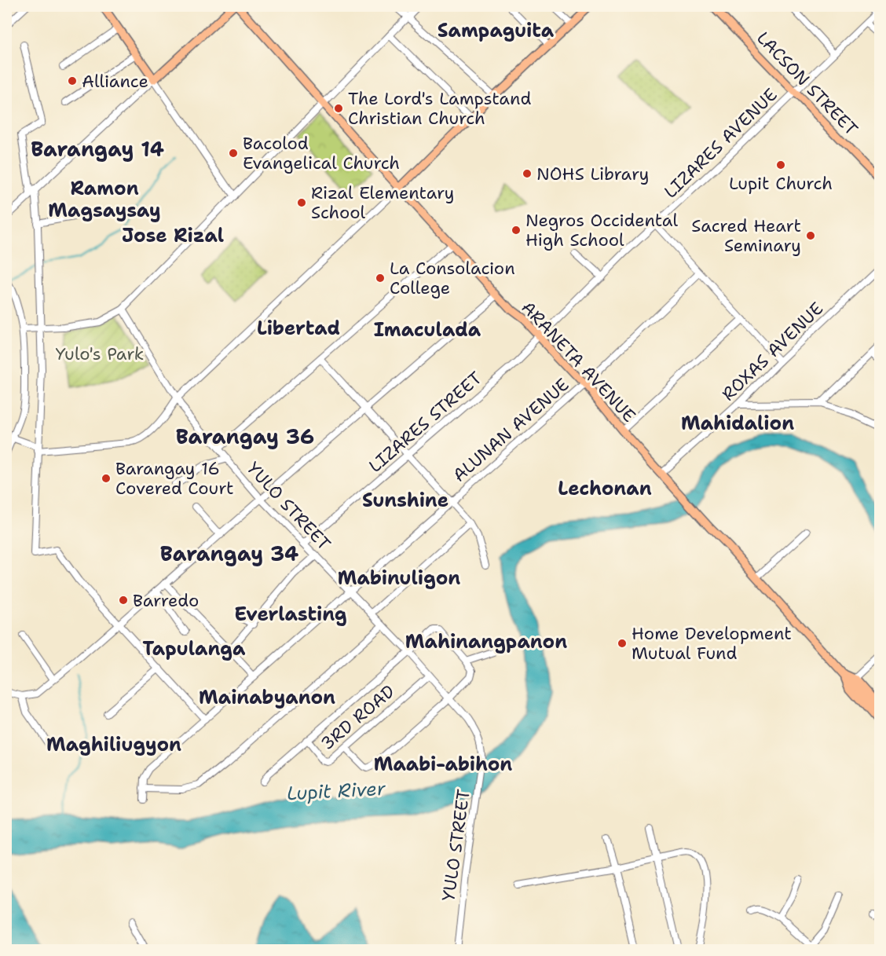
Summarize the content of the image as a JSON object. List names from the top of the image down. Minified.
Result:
{"streets":{"main road":["LACSON STREET","ARANETA AVENUE"],"street":["LIZARES AVENUE","ROXAS AVENUE","LIZARES STREET","ALUNAN AVENUE","YULO STREET","3RD ROAD"]},"crossings":[["LACSON STREET","LIZARES AVENUE"],["LIZARES AVENUE","ARANETA AVENUE"],["LIZARES AVENUE","LIZARES STREET"],["ROXAS AVENUE","ARANETA AVENUE"],["ARANETA AVENUE","LIZARES STREET"],["ARANETA AVENUE","ALUNAN AVENUE"],["LIZARES STREET","YULO STREET"],["ALUNAN AVENUE","YULO STREET"],["YULO STREET","3RD ROAD"]],"districts":["Sampaguita","Barangay 14","Ramon Magsaysay","Jose Rizal","Libertad","Imaculada","Mahidalion","Barangay 36","Lechonan","Sunshine","Barangay 34","Mabinuligon","Everlasting","Mahinangpanon","Tapulanga","Mainabyanon","Maghiliugyon","Maabi-abihon"],"water":["Lupit River"],"parks":["Yulo's Park"],"places":["Alliance","The Lord's Lampstand Christian Church","Bacolod Evangelical Church","Lupit Church","NOHS Library","Rizal Elementary School","Negros Occidental High School","Sacred Heart Seminary","La Consolacion College","Barangay 16 Covered Court","Barredo","Home Development Mutual Fund"]}
